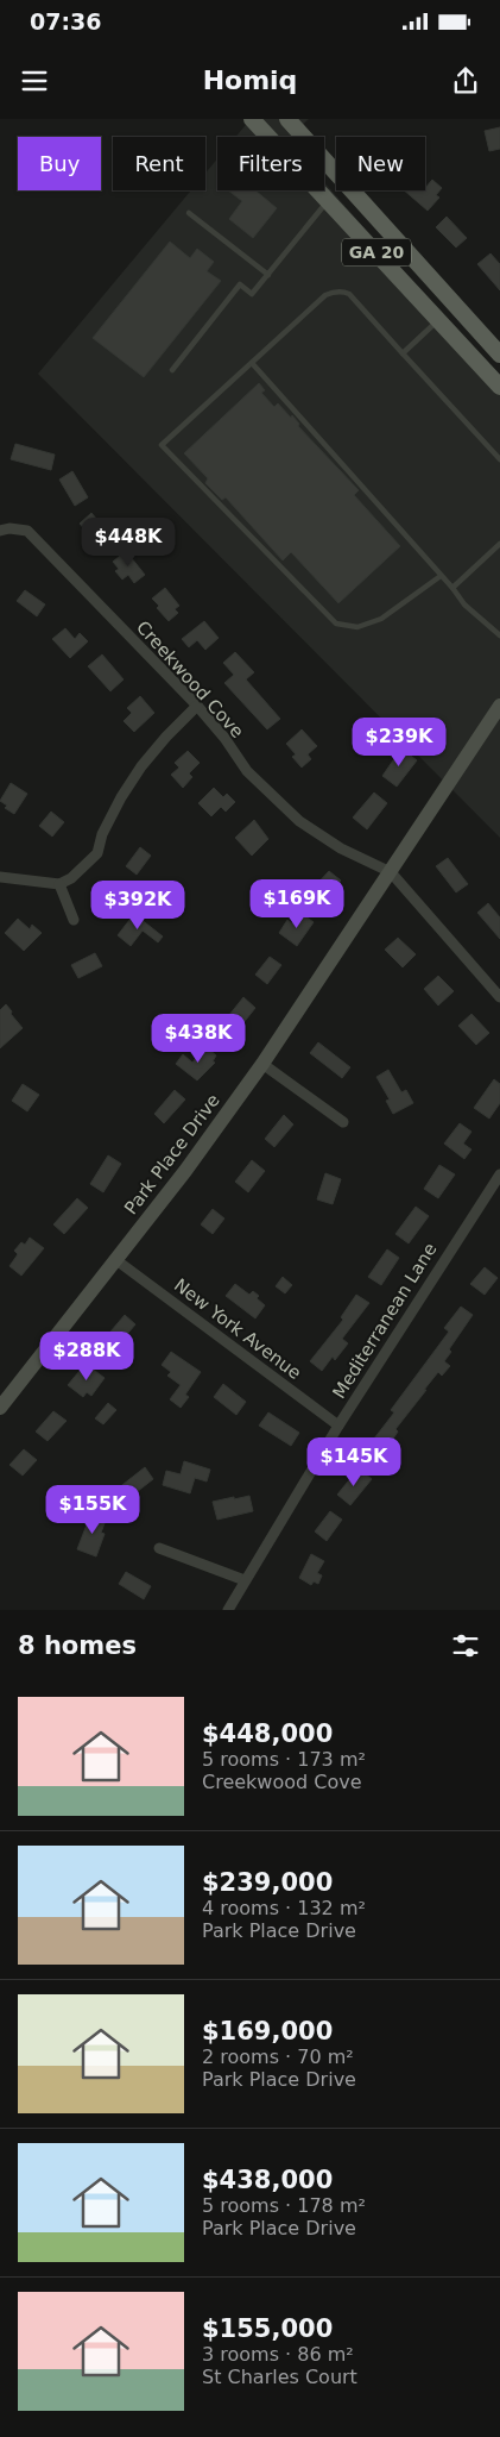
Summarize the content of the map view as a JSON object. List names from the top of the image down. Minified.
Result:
{"streets":{"main road":["GA 20"],"street":["Creekwood Cove","Park Place Drive","Mediterranean Lane","New York Avenue"]},"crossings":[["Creekwood Cove","Park Place Drive"],["Park Place Drive","New York Avenue"],["Mediterranean Lane","New York Avenue"]],"page":{"status":"07:36","header":"Homiq","chip":["Buy","Rent","Filters","New"],"price":["$448K","$239K","$169K","$392K","$438K","$288K","$145K","$155K"],"heading":"8 homes","list":[{"name":"$448,000","note":"5 rooms · 173 m² · Creekwood Cove"},{"name":"$239,000","note":"4 rooms · 132 m² · Park Place Drive"},{"name":"$169,000","note":"2 rooms · 70 m² · Park Place Drive"},{"name":"$438,000","note":"5 rooms · 178 m² · Park Place Drive"},{"name":"$155,000","note":"3 rooms · 86 m² · St Charles Court"}]}}
